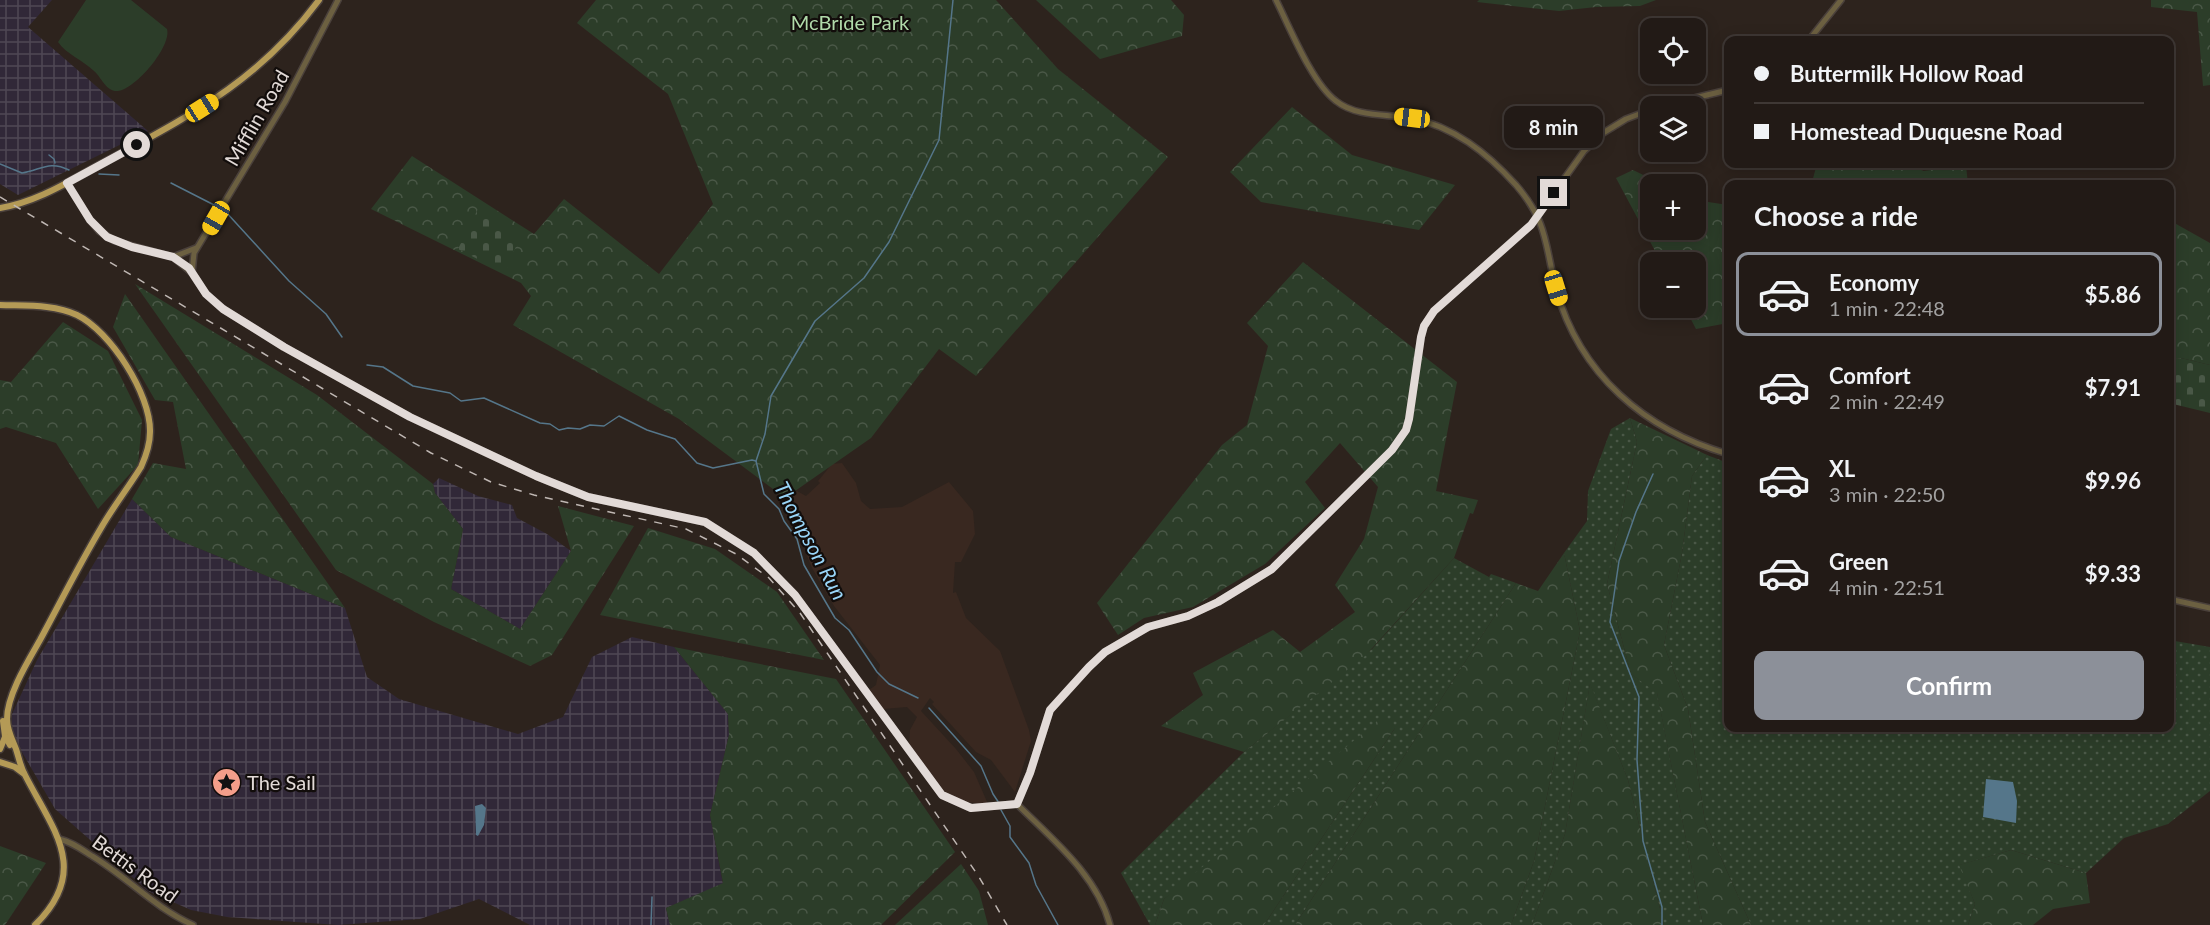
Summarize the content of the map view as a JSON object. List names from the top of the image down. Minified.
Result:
{"streets":{"street":["Mifflin Road","Bettis Road"]},"water":["Thompson Run"],"parks":["McBride Park"],"places":{"place":["The Sail"]},"page":{"map_buttons":["+","−"],"banner":["Buttermilk Hollow Road","Homestead Duquesne Road"],"bubble":"8 min","heading":"Choose a ride","list":[{"name":"Economy","note":"1 min · 22:48","value":"$5.86"},{"name":"Comfort","note":"2 min · 22:49","value":"$7.91"},{"name":"XL","note":"3 min · 22:50","value":"$9.96"},{"name":"Green","note":"4 min · 22:51","value":"$9.33"}],"buttons":"Confirm"}}
